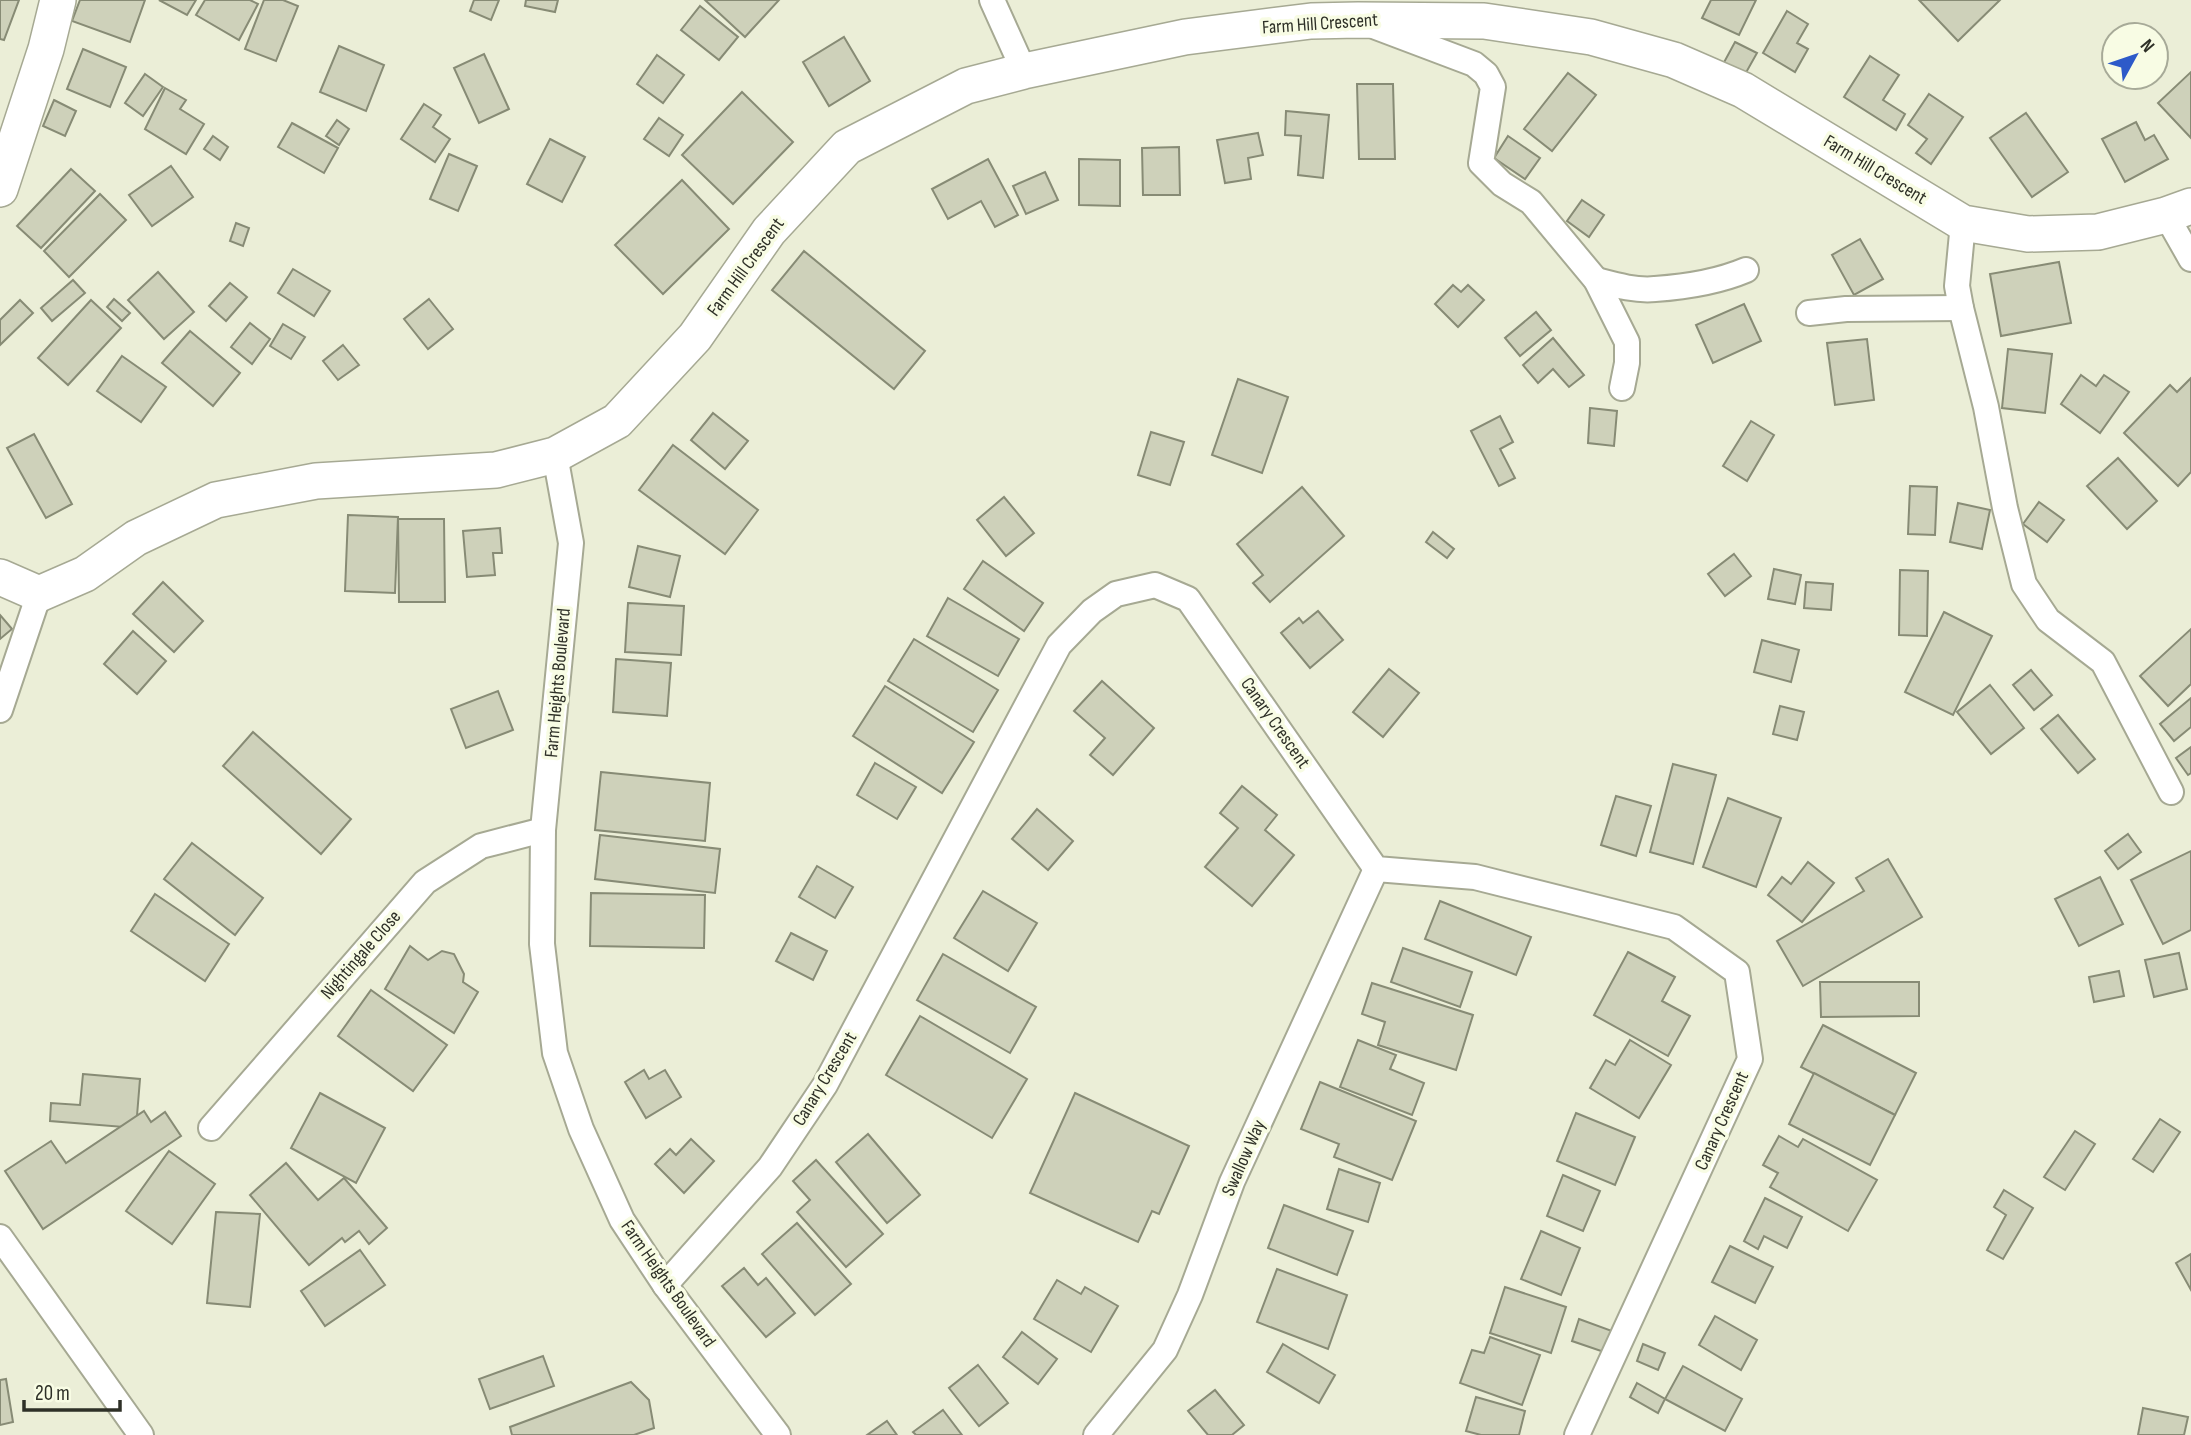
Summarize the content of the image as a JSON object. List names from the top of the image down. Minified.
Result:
{"streets":{"street":["Farm Hill Crescent","Farm Heights Boulevard","Canary Crescent","Nightingale Close","Swallow Way"]},"crossings":[["Farm Hill Crescent","Farm Heights Boulevard"],["Farm Heights Boulevard","Canary Crescent"],["Farm Heights Boulevard","Nightingale Close"],["Canary Crescent","Swallow Way"]],"scale_bar":"20 m","north":"top right"}
